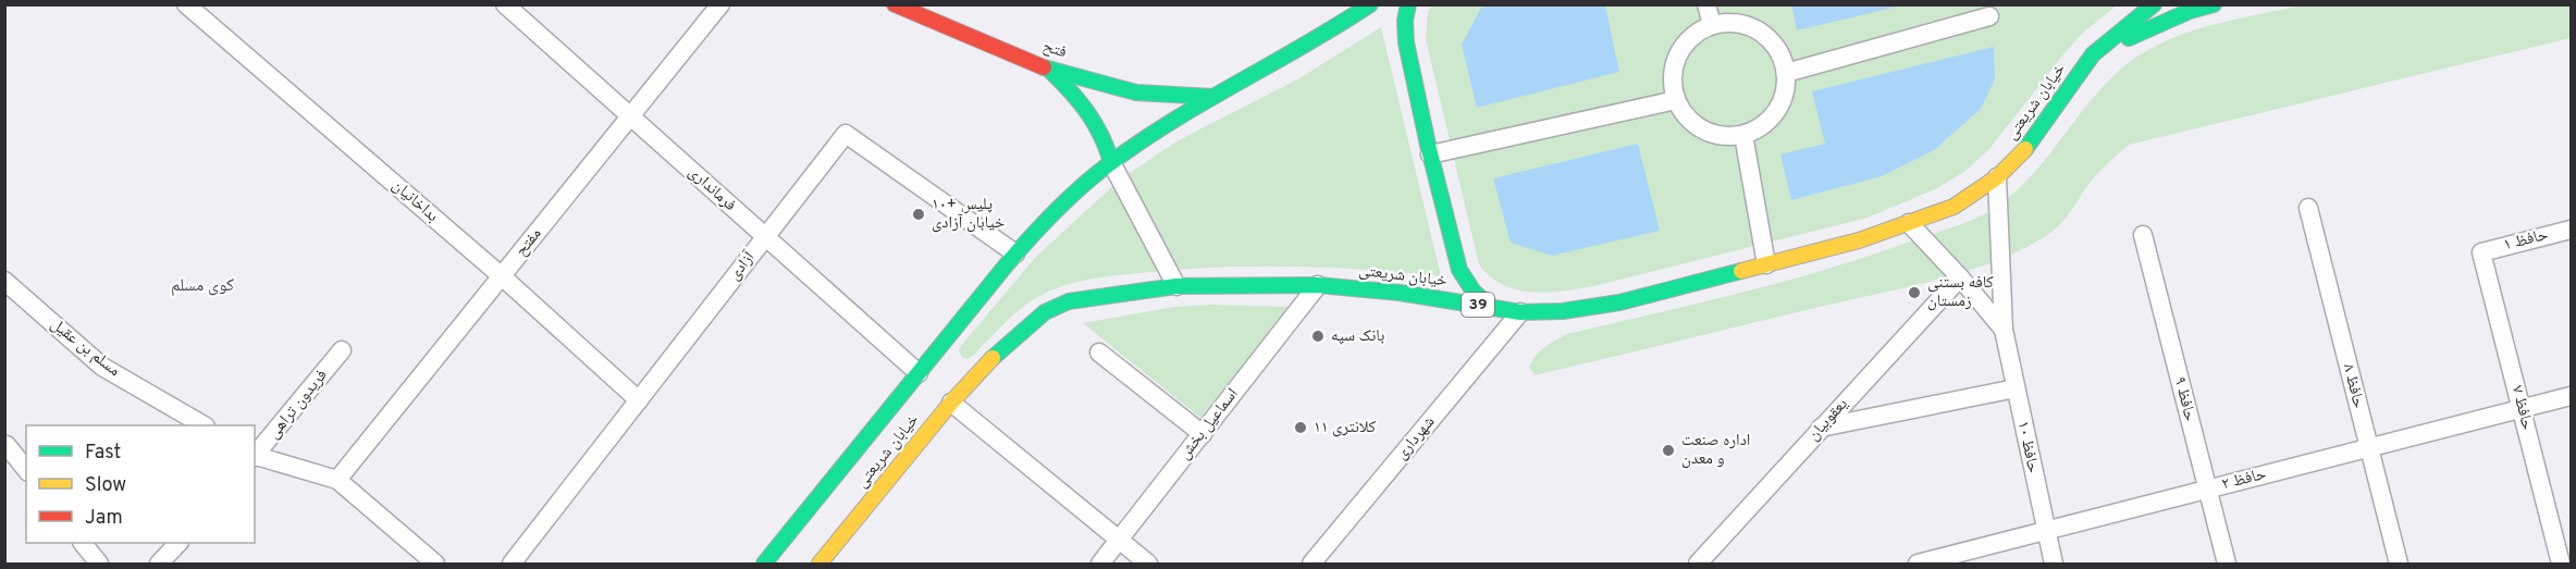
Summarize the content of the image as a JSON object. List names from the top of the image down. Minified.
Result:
{"streets":{"main road":["فتح","خیابان شریعتی","39"],"street":["فرمانداری","بداخانیان","حافظ ۱","مفتح","آزادی","مسلم بن عقیل","حافظ ۸","حافظ ۹","فریدون تراهی","حافظ ۷","یعقوبیان","اسماعیل بخش","شهرداری","حافظ ۱۰","حافظ ۲"]},"crossings":[["فتح","خیابان شریعتی"],["خیابان شریعتی","فرمانداری"],["خیابان شریعتی","آزادی"],["خیابان شریعتی","اسماعیل بخش"],["خیابان شریعتی","شهرداری"],["خیابان شریعتی","حافظ ۱۰"],["فرمانداری","مفتح"],["فرمانداری","آزادی"],["بداخانیان","مفتح"],["بداخانیان","آزادی"],["حافظ ۱","حافظ ۷"],["حافظ ۸","حافظ ۲"],["حافظ ۹","حافظ ۲"],["حافظ ۷","حافظ ۲"],["حافظ ۱۰","حافظ ۲"]],"districts":["کوی مسلم"],"places":["پلیس +۱۰ خیابان آزادی","کافه بستنی زمستان","بانک سپه","کلانتری ۱۱","اداره صنعت و معدن"],"legend":["Fast","Slow","Jam"]}
